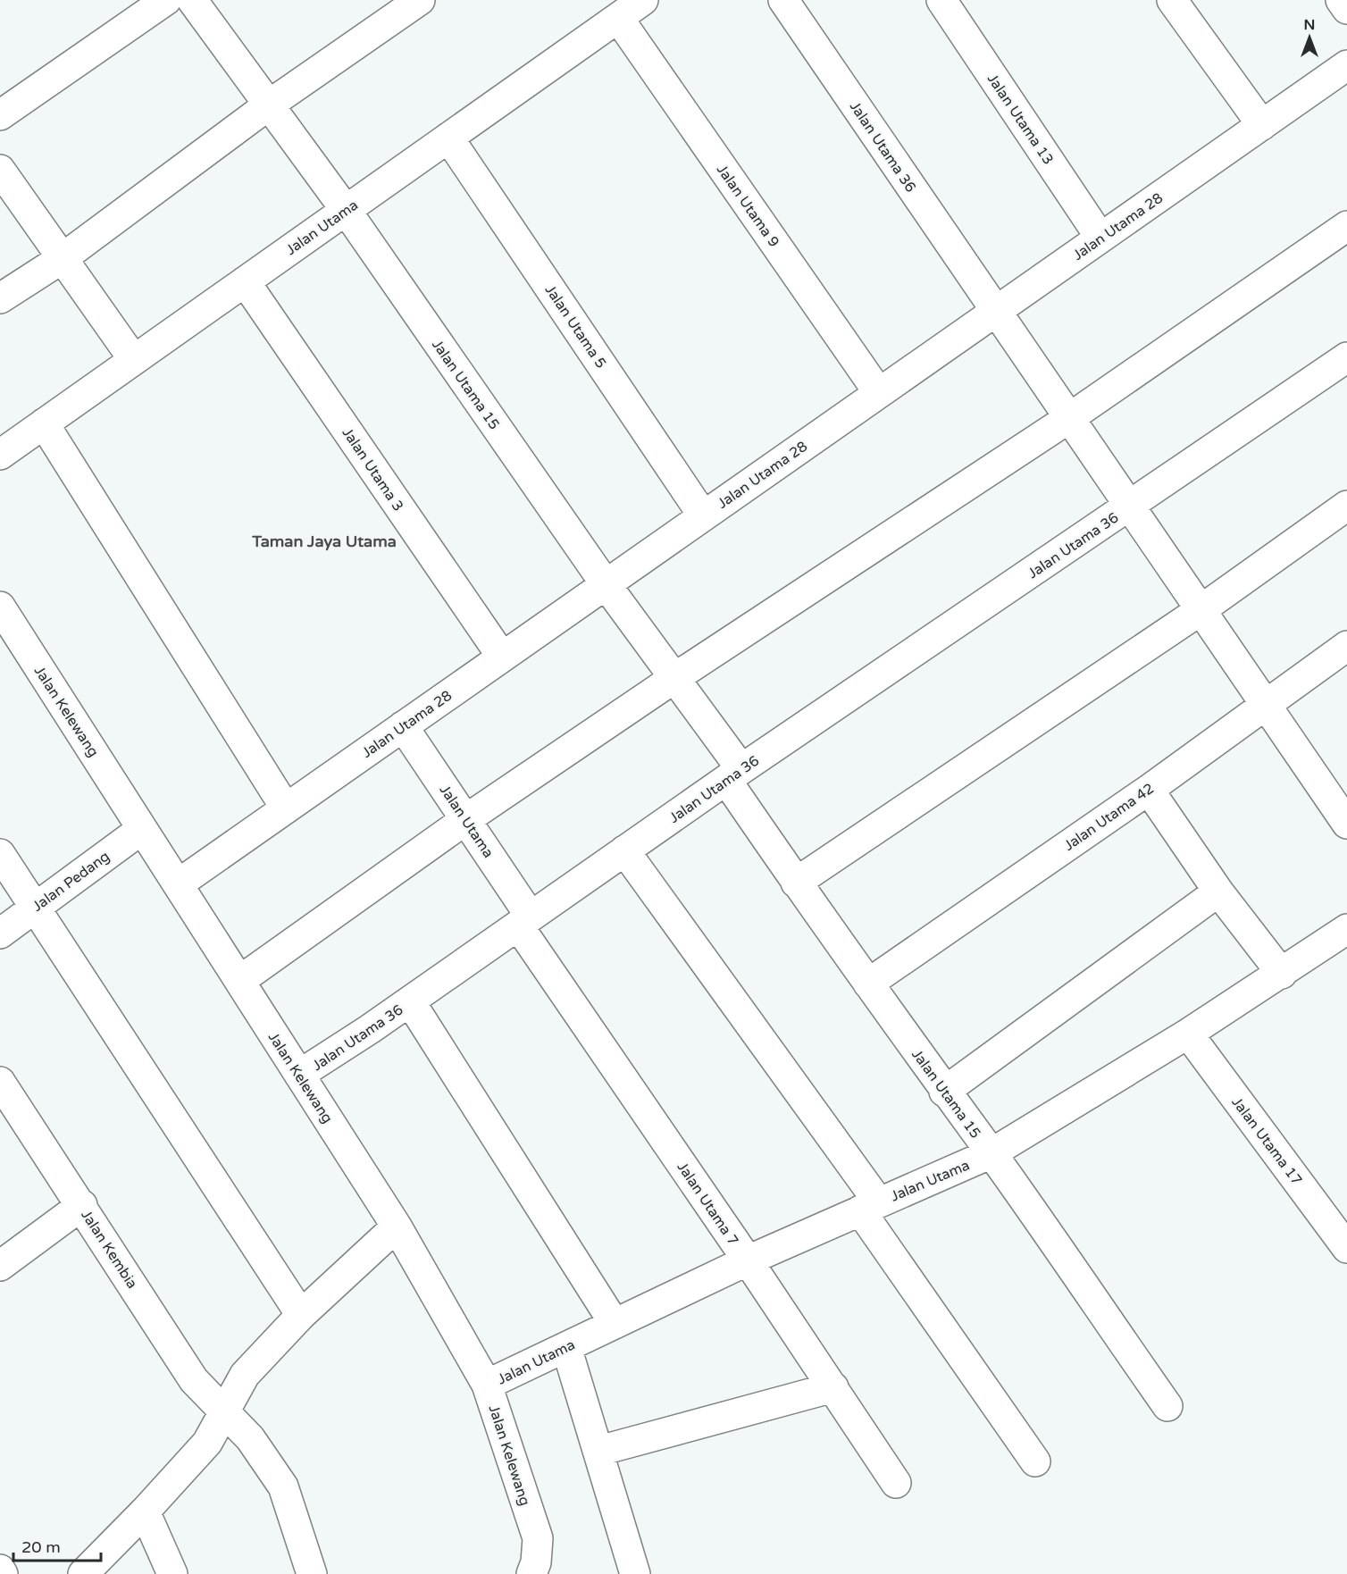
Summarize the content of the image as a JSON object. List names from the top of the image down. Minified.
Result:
{"streets":{"street":["Jalan Utama 13","Jalan Utama 36","Jalan Utama 9","Jalan Utama 28","Jalan Utama","Jalan Utama 5","Jalan Utama 15","Jalan Utama 3","Jalan Kelewang","Jalan Utama 42","Jalan Pedang","Jalan Utama 17","Jalan Utama 7","Jalan Kembia"]},"crossings":[["Jalan Utama 13","Jalan Utama 28"],["Jalan Utama 36","Jalan Utama 28"],["Jalan Utama 36","Jalan Utama"],["Jalan Utama 36","Jalan Utama 15"],["Jalan Utama 36","Jalan Kelewang"],["Jalan Utama 36","Jalan Utama 42"],["Jalan Utama 36","Jalan Utama 7"],["Jalan Utama 9","Jalan Utama 28"],["Jalan Utama 9","Jalan Utama"],["Jalan Utama 28","Jalan Utama"],["Jalan Utama 28","Jalan Utama 5"],["Jalan Utama 28","Jalan Utama 15"],["Jalan Utama 28","Jalan Utama 3"],["Jalan Utama 28","Jalan Kelewang"],["Jalan Utama","Jalan Utama 5"],["Jalan Utama","Jalan Utama 15"],["Jalan Utama","Jalan Utama 3"],["Jalan Utama","Jalan Kelewang"],["Jalan Utama","Jalan Utama 17"],["Jalan Utama","Jalan Utama 7"],["Jalan Utama 15","Jalan Utama 42"],["Jalan Kelewang","Jalan Pedang"]],"districts":["Taman Jaya Utama"],"scale_bar":"20 m","north":"top"}
